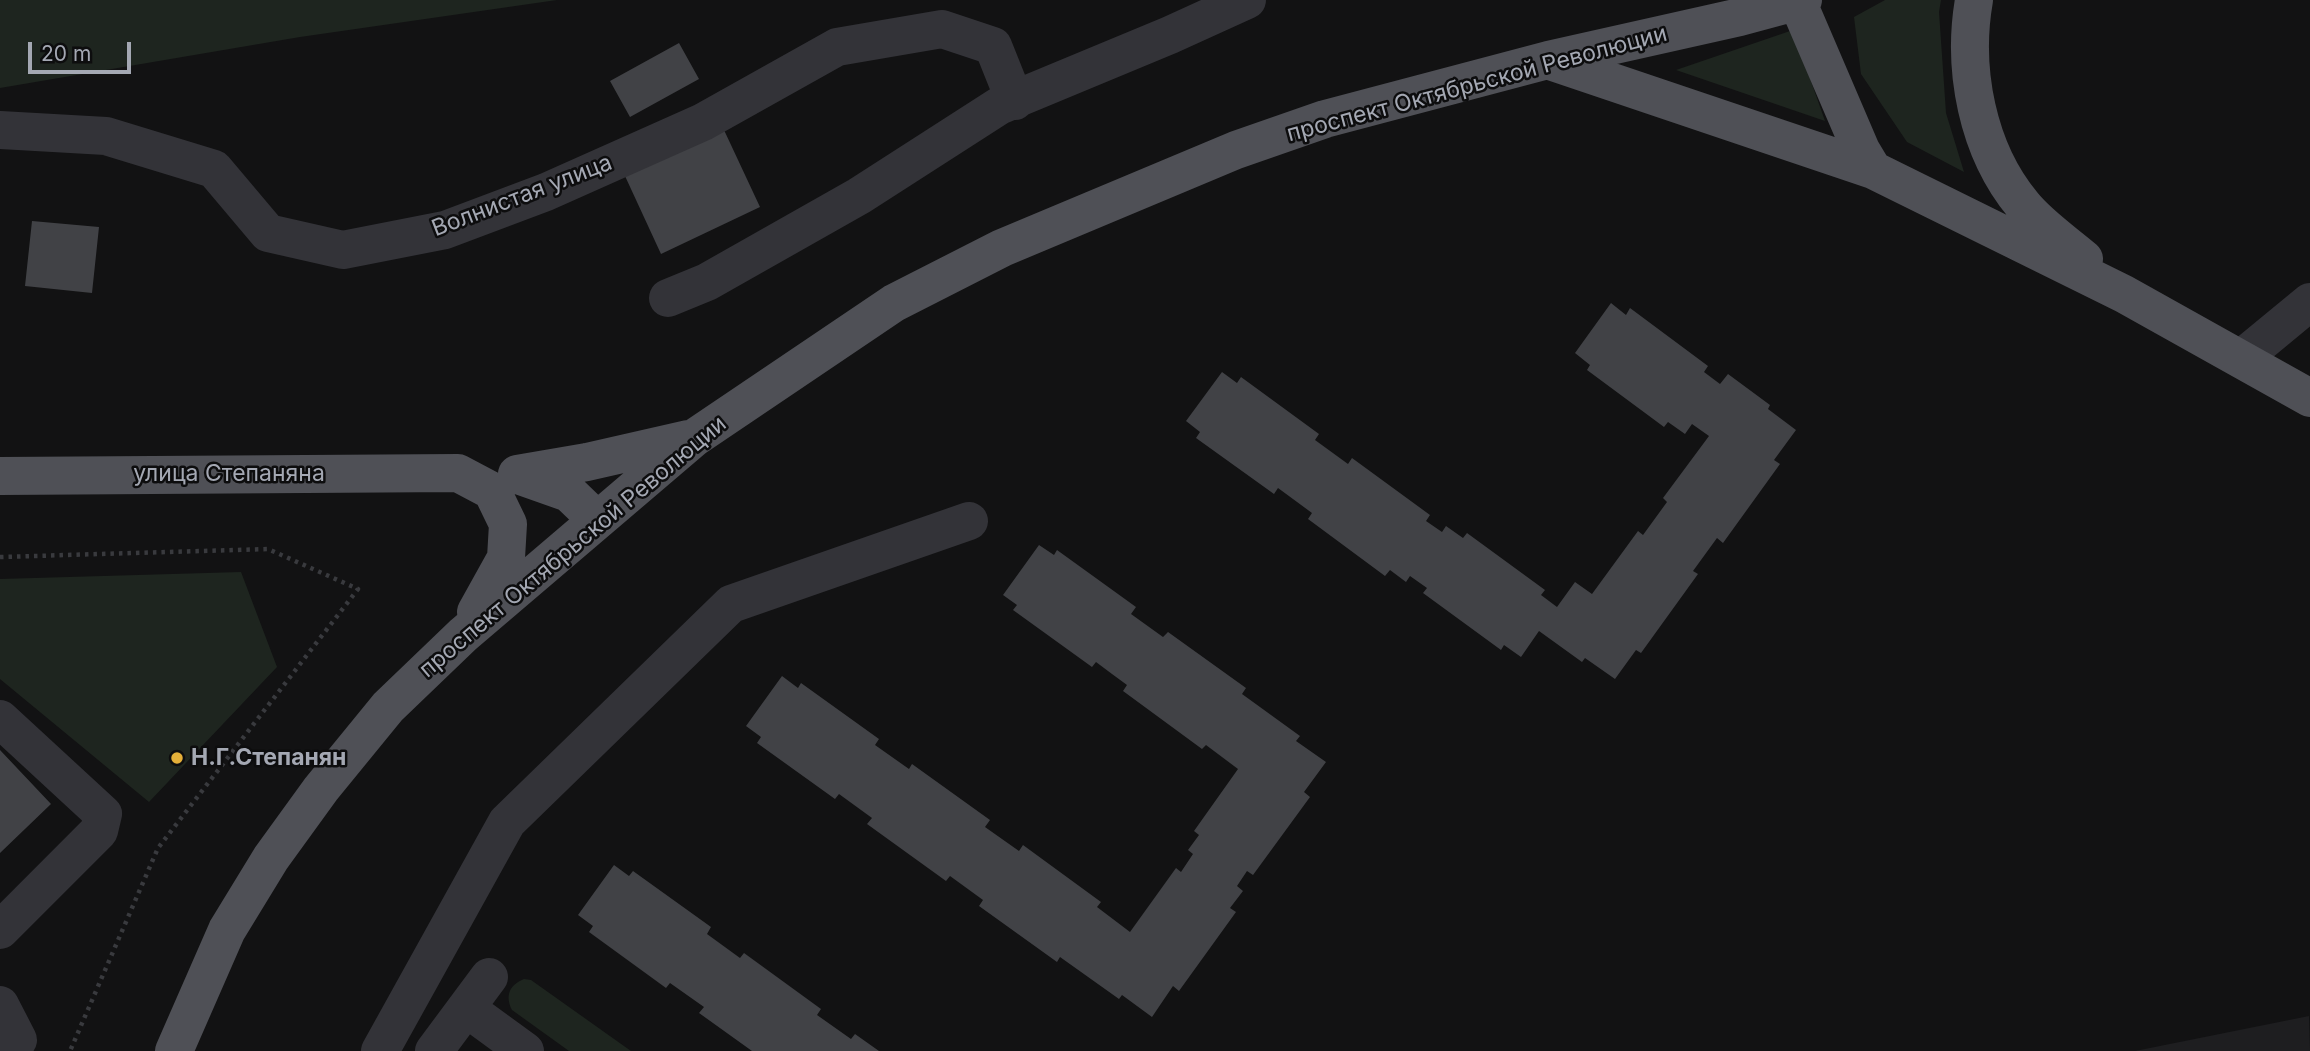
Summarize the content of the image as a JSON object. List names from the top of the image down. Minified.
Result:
{"streets":{"main road":["проспект Октябрьской Революции","улица Степаняна"],"street":["Волнистая улица"]},"crossings":[["проспект Октябрьской Революции","улица Степаняна"]],"places":["Н.Г.Степанян"],"scale_bar":"20 m"}
